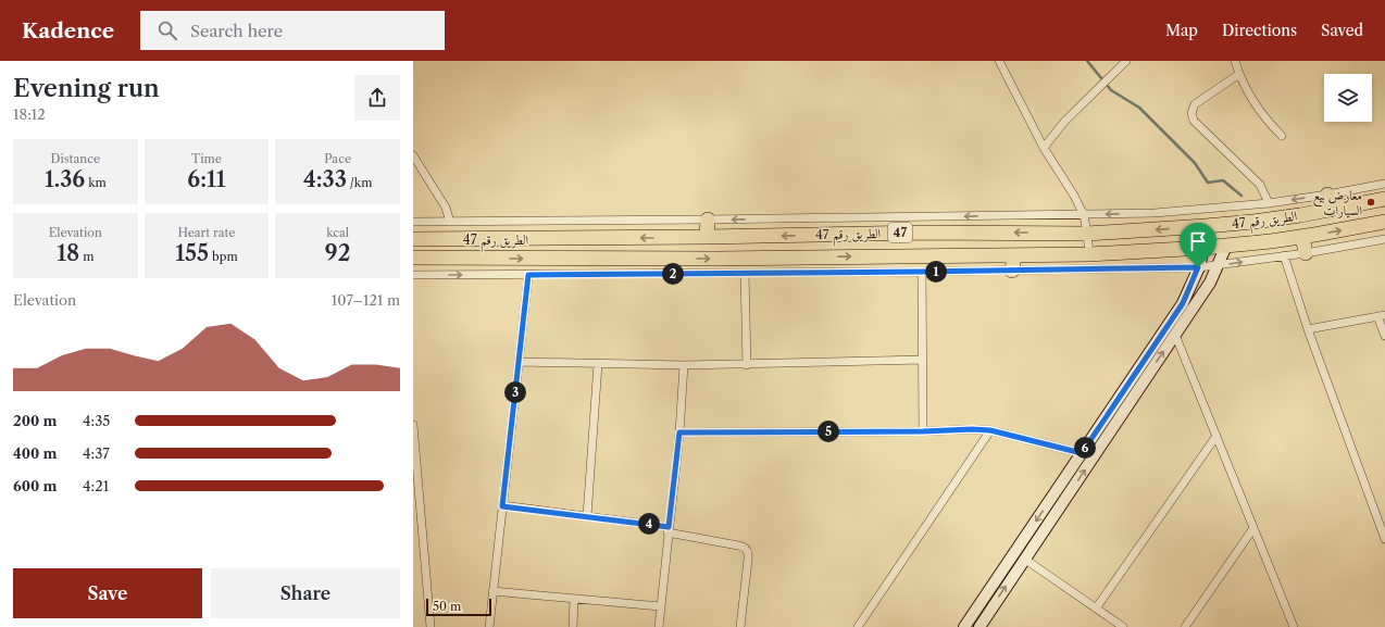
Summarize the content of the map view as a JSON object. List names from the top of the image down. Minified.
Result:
{"streets":{"highway":["الطريق رقم 47","47"]},"places":["معارض بيع السيارات"],"scale_bar":"50 m","page":{"header":"Kadence","search":"Search here","nav":["Map","Directions","Saved"],"heading":["Evening run","18:12"],"stats":[["Distance","1.36 km"],["Time","6:11"],["Pace","4:33 /km"],["Elevation","18 m"],["Heart rate","155 bpm"],["kcal","92"]],"pins":["1","2","3","5","6","4"],"chart":["Elevation","107–121 m"],"list":[{"name":"200 m","note":"4:35"},{"name":"400 m","note":"4:37"},{"name":"600 m","note":"4:21"}],"buttons":["Save","Share"],"scale":"50 m"}}
